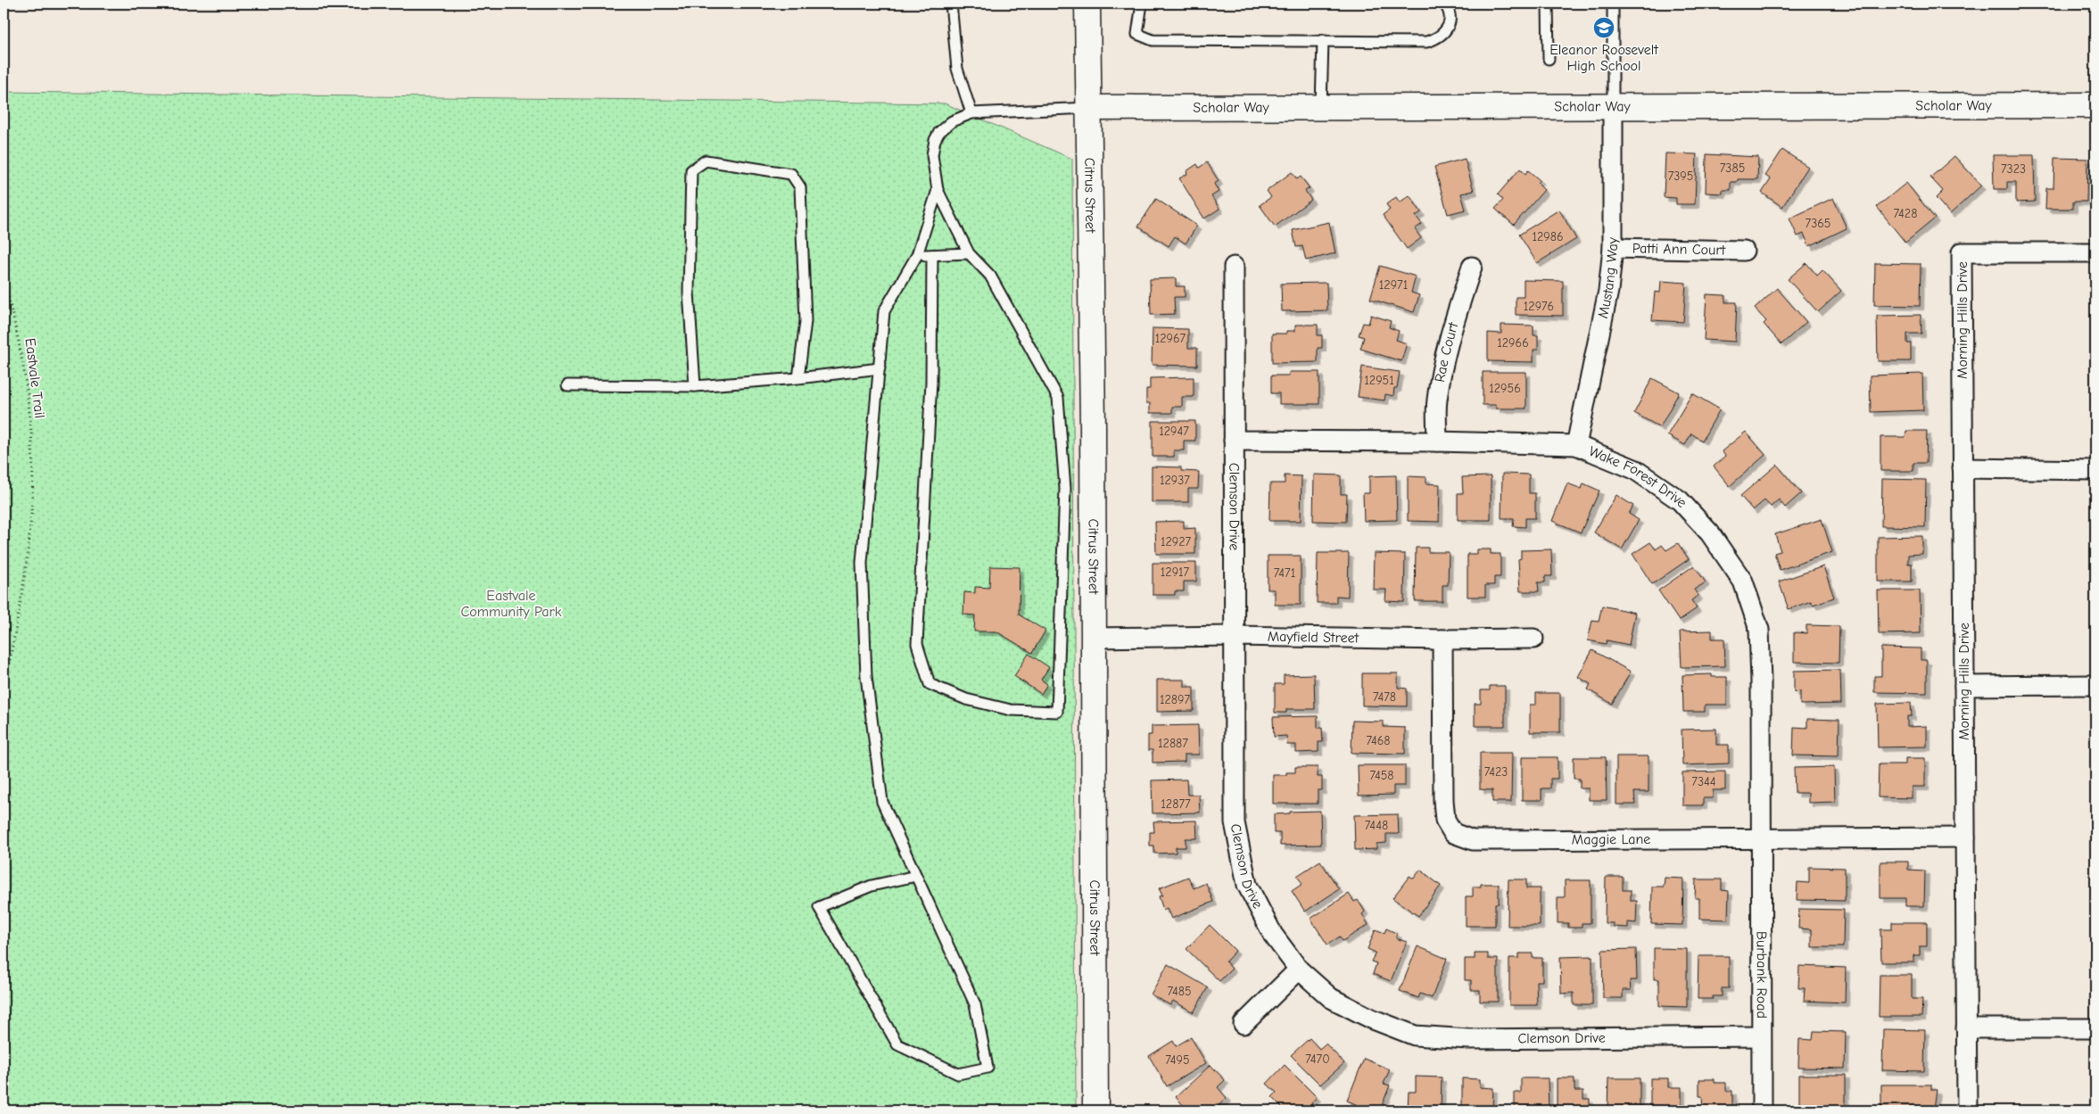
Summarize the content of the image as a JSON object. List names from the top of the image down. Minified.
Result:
{"streets":{"street":["Scholar Way","Citrus Street","Patti Ann Court","Mustang Way","Morning Hills Drive","Rae Court","Wake Forest Drive","Clemson Drive","Mayfield Street","Maggie Lane","Burbank Road"],"path":["Eastvale Trail"]},"crossings":[["Scholar Way","Citrus Street"],["Scholar Way","Mustang Way"],["Citrus Street","Mayfield Street"],["Patti Ann Court","Mustang Way"],["Mustang Way","Wake Forest Drive"],["Morning Hills Drive","Maggie Lane"],["Rae Court","Wake Forest Drive"],["Wake Forest Drive","Clemson Drive"],["Wake Forest Drive","Maggie Lane"],["Wake Forest Drive","Burbank Road"],["Clemson Drive","Mayfield Street"],["Clemson Drive","Burbank Road"],["Mayfield Street","Maggie Lane"],["Maggie Lane","Burbank Road"]],"parks":["Eastvale Community Park"],"places":{"school or university":["Eleanor Roosevelt High School"]},"house_numbers":["7385","7323","7395","7428","7365","12986","12971","12976","12967","12966","12951","12956","12947","12937","12927","12917","7471","7478","12897","7468","12887","7423","7458","7344","12877","7448","7485","7470","7495"]}
